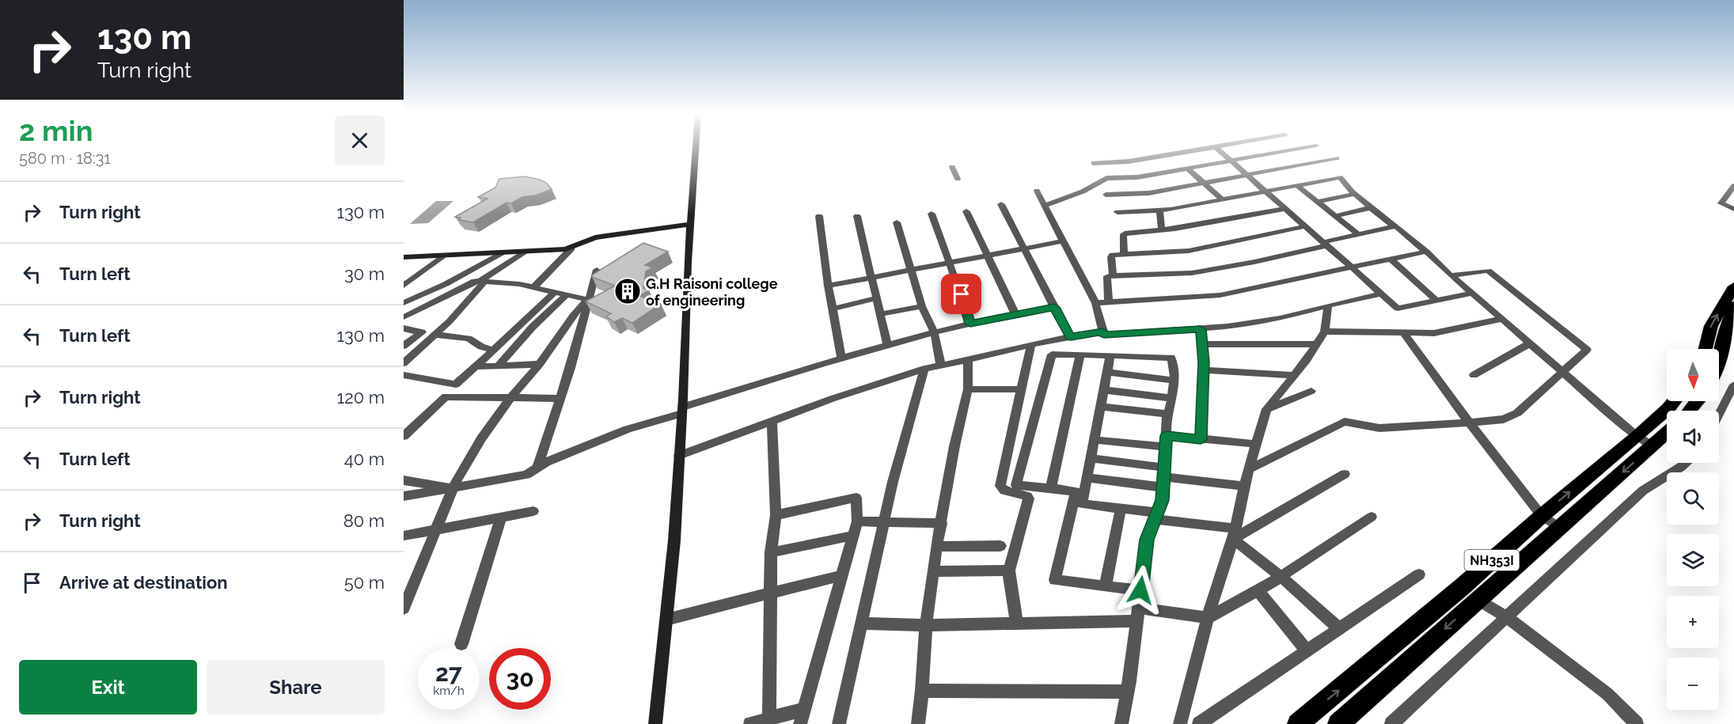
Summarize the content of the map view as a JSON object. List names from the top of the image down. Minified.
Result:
{"streets":{"highway":["NH353I"]},"places":{"building":["G.H Raisoni college of engineering"]},"north":"bottom","page":{"turn":["130 m","Turn right"],"heading":["2 min","580 m · 18:31"],"list":[{"name":"Turn right","value":"130 m"},{"name":"Turn left","value":"30 m"},{"name":"Turn left","value":"130 m"},{"name":"Turn right","value":"120 m"},{"name":"Turn left","value":"40 m"},{"name":"Turn right","value":"80 m"},{"name":"Arrive at destination","value":"50 m"}],"map_buttons":["+","−"],"speed":"27 km/h","limit":"30","buttons":["Exit","Share"]}}
